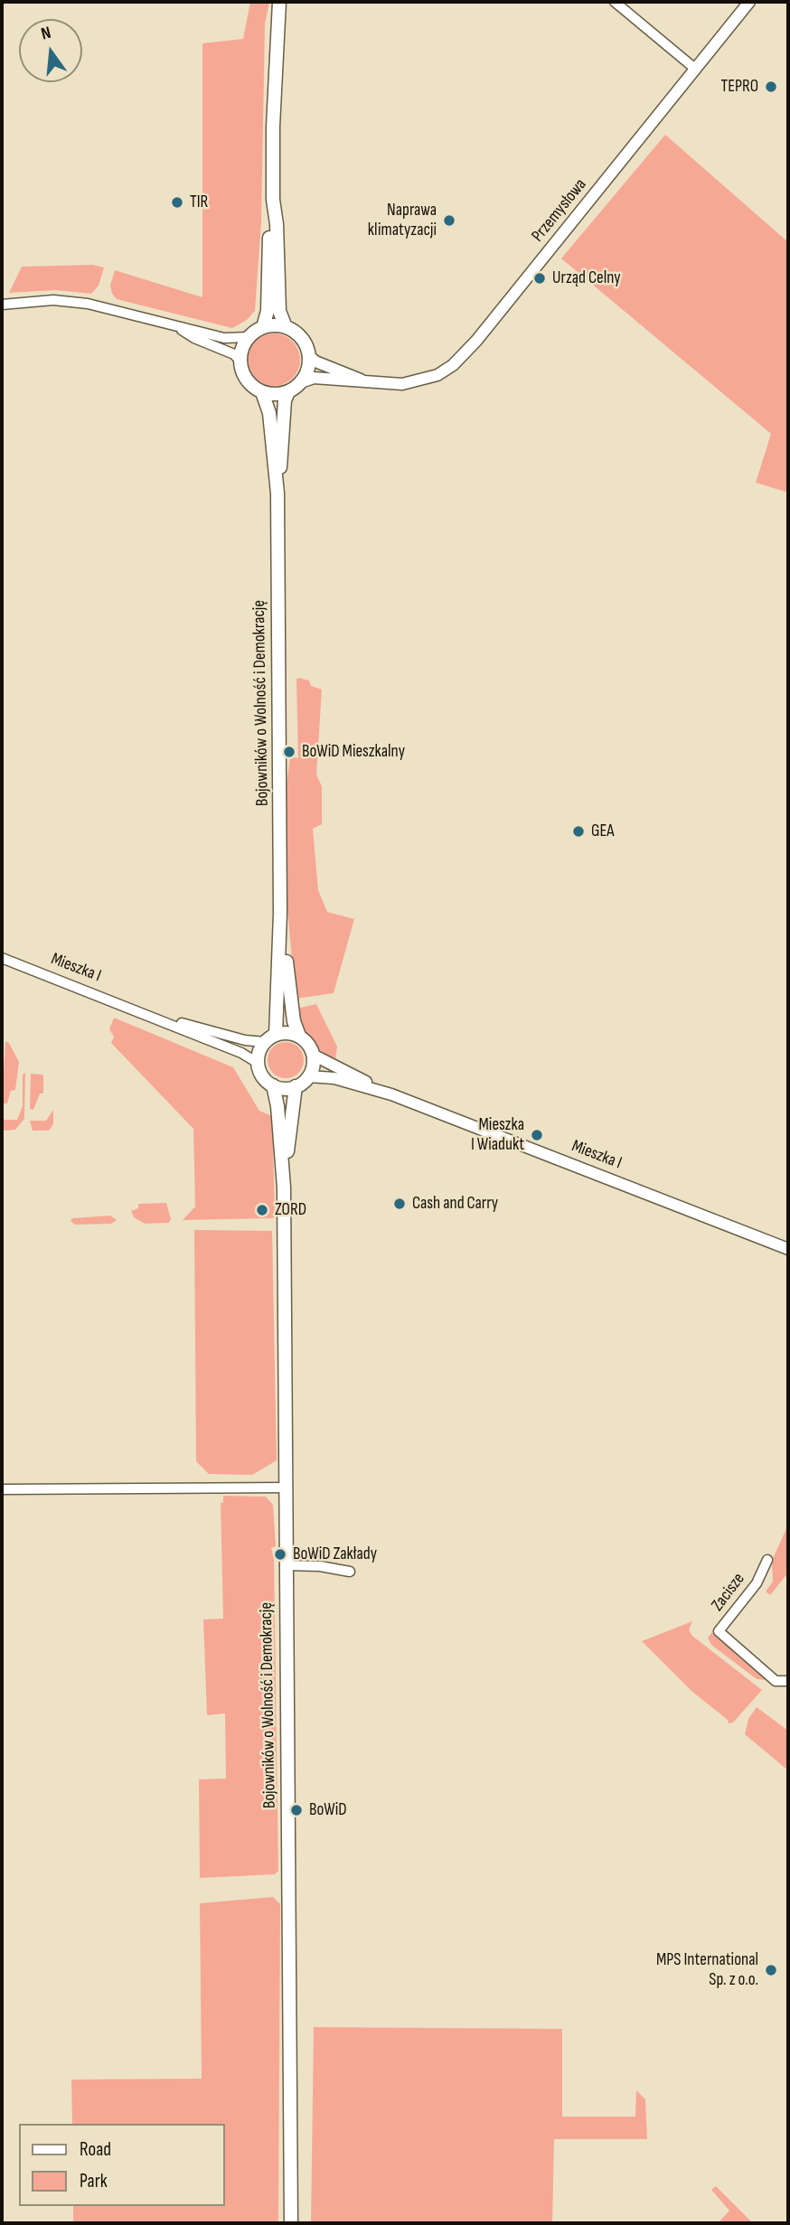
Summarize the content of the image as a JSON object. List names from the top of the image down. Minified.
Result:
{"streets":{"main road":["Bojowników o Wolność i Demokrację"],"street":["Przemysłowa","Mieszka I","Zacisze"]},"crossings":[["Przemysłowa","Bojowników o Wolność i Demokrację"],["Bojowników o Wolność i Demokrację","Mieszka I"]],"places":["TEPRO","TIR","Naprawa klimatyzacji","Urząd Celny","BoWiD Mieszkalny","GEA","Mieszka I Wiadukt","Cash and Carry","ZORD","BoWiD Zakłady","BoWiD","MPS International Sp. z o.o."],"legend":["Road","Park"],"north":"top"}
